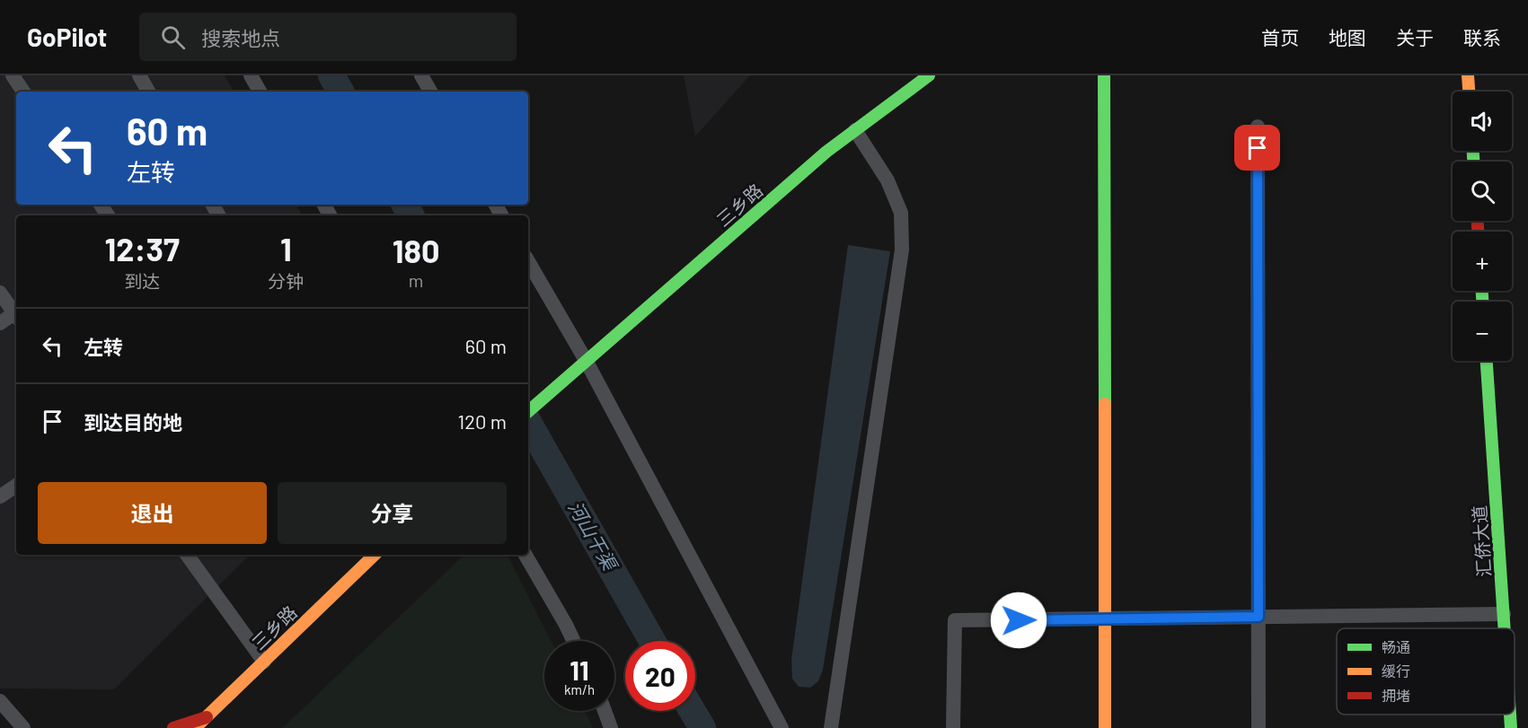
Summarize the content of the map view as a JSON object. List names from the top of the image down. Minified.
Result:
{"streets":{"main road":["三乡路","汇侨大道"]},"water":["河山干渠"],"legend":["畅通","缓行","拥堵"],"page":{"header":"GoPilot","search":"搜索地点","nav":["首页","地图","关于","联系"],"map_buttons":["+","−"],"turn":["60 m","左转"],"eta":["12:37","到达","1","分钟","180","m"],"list":[{"name":"左转","value":"60 m"},{"name":"到达目的地","value":"120 m"}],"buttons":["退出","分享"],"speed":"11 km/h","limit":"20"}}
